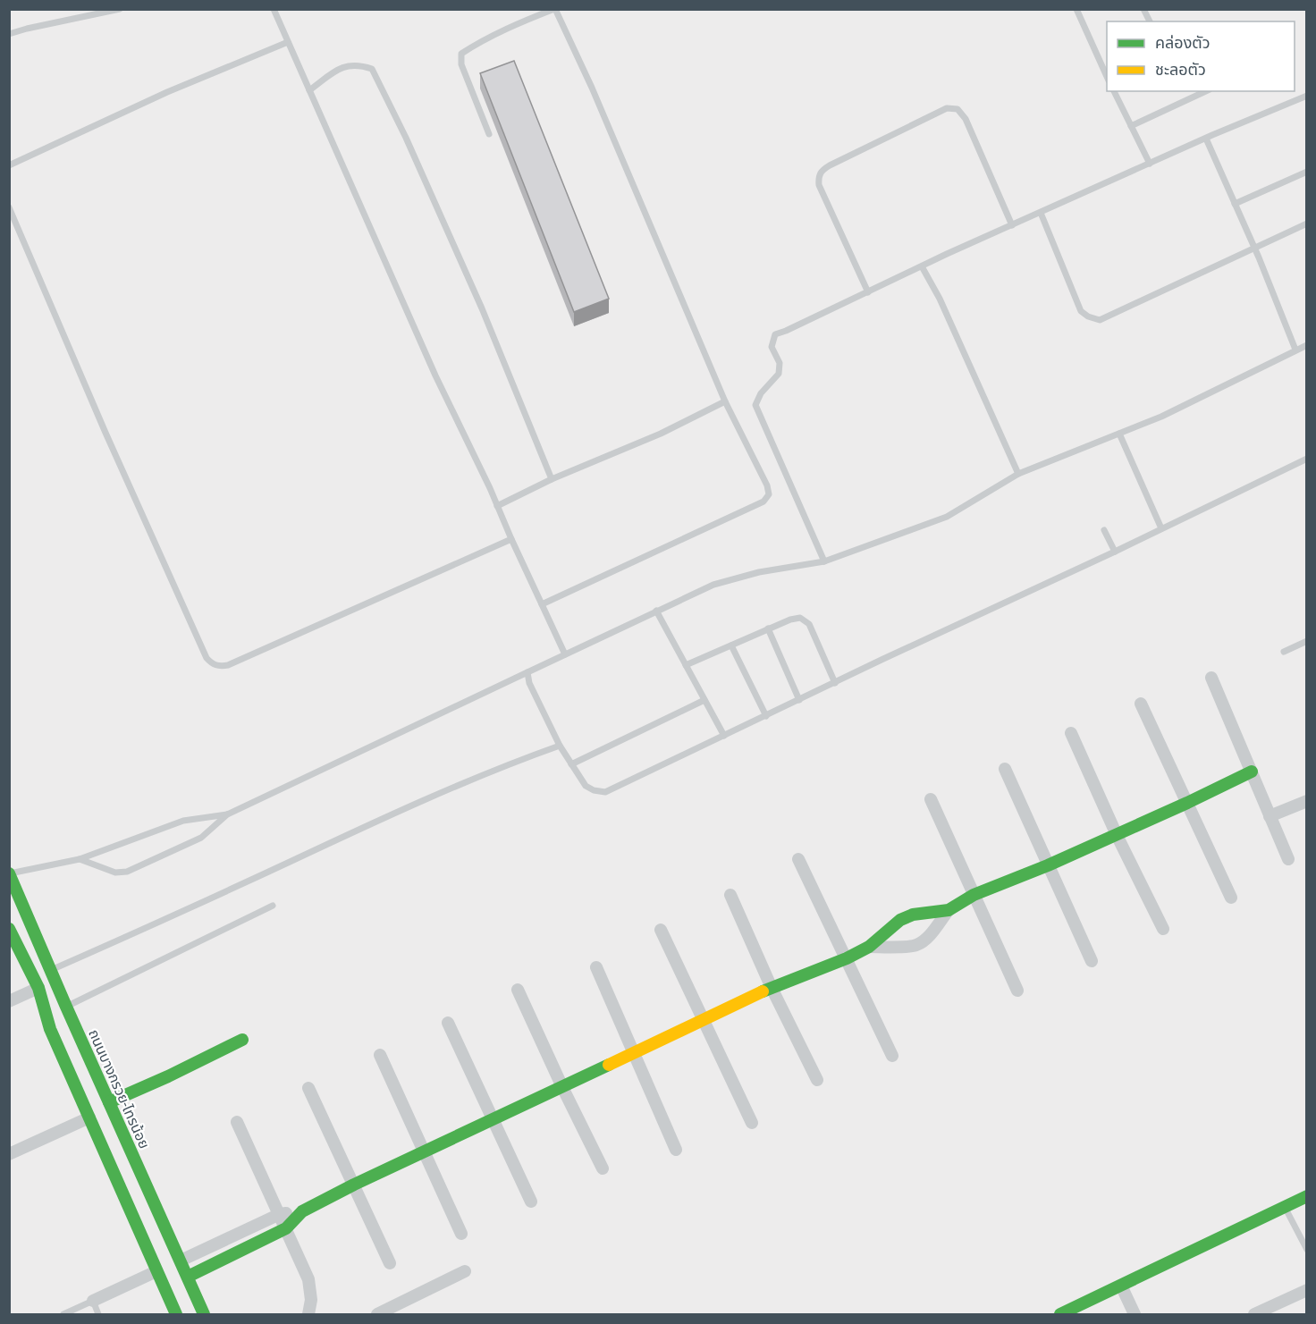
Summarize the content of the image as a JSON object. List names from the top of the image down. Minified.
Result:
{"streets":{"street":["ถนนบางกรวย-ไทรน้อย"]},"legend":["คล่องตัว","ชะลอตัว"]}
